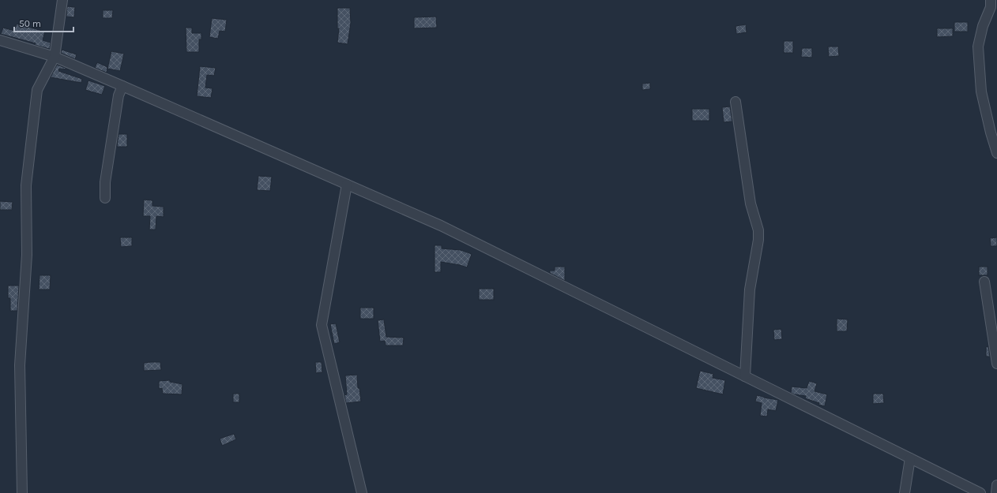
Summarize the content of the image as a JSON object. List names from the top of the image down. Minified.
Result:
{"scale_bar":"50 m"}
